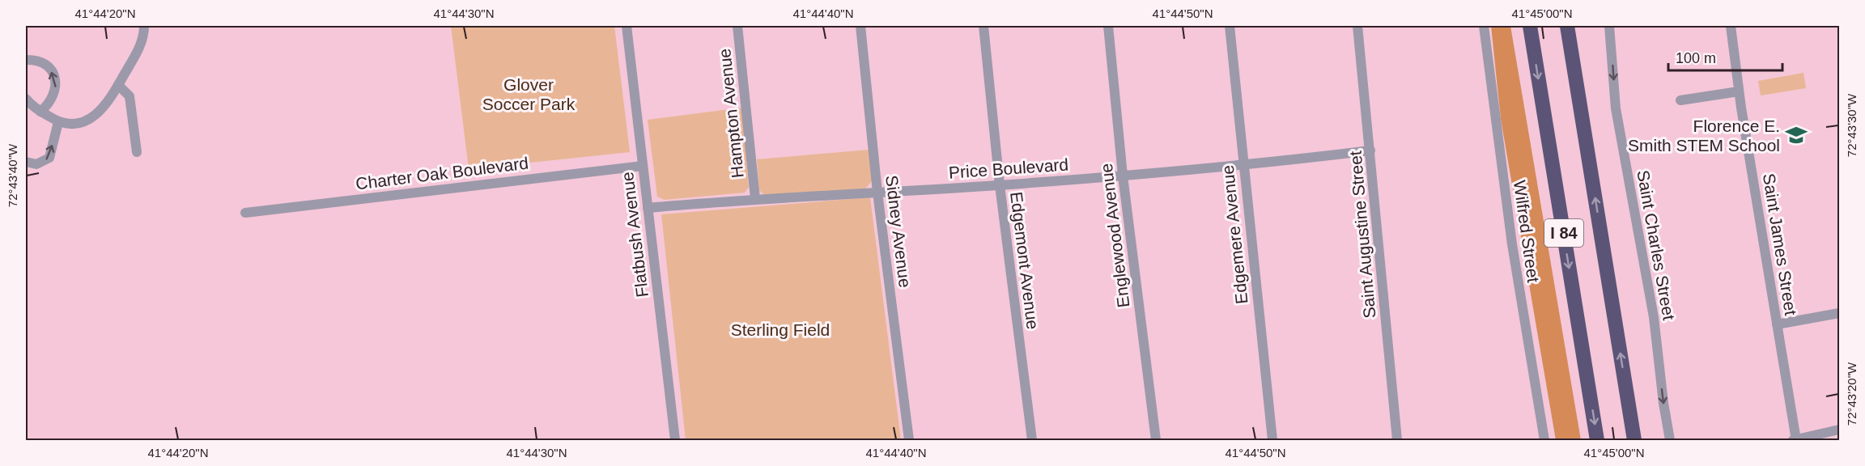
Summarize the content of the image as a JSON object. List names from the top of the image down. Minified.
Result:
{"streets":{"highway":["I 84"],"street":["Hampton Avenue","Price Boulevard","Charter Oak Boulevard","Sidney Avenue","Wilfred Street","Flatbush Avenue","Edgemere Avenue","Saint Augustine Street","Englewood Avenue","Saint James Street","Saint Charles Street","Edgemont Avenue"]},"crossings":[["Hampton Avenue","Price Boulevard"],["Price Boulevard","Sidney Avenue"],["Price Boulevard","Flatbush Avenue"],["Price Boulevard","Edgemere Avenue"],["Price Boulevard","Saint Augustine Street"],["Price Boulevard","Englewood Avenue"],["Price Boulevard","Edgemont Avenue"],["Charter Oak Boulevard","Flatbush Avenue"]],"one_way":["Saint Charles Street"],"parks":["Glover Soccer Park","Sterling Field"],"places":{"school or university":["Florence E. Smith STEM School"]},"scale_bar":"100 m","coordinates":["41°44'20\"N","41°44'30\"N","41°44'40\"N","41°44'50\"N","41°45'00\"N","72°43'30\"W","72°43'40\"W","72°43'20\"W"]}
